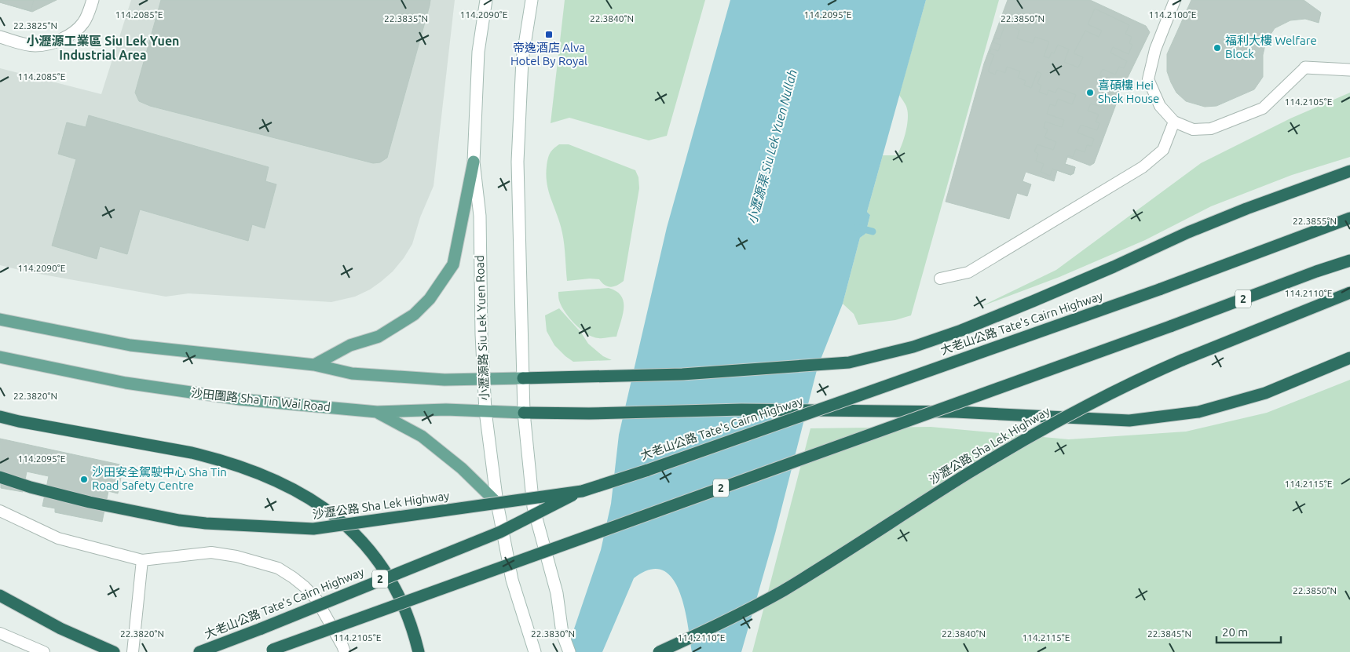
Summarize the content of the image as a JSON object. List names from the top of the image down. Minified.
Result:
{"streets":{"highway":["2","大老山公路 Tate's Cairn Highway","沙瀝公路 Sha Lek Highway"],"main road":["小瀝源路 Siu Lek Yuen Road","沙田圍路 Sha Tin Wai Road"]},"crossings":[["大老山公路 Tate's Cairn Highway","沙瀝公路 Sha Lek Highway"],["小瀝源路 Siu Lek Yuen Road","沙田圍路 Sha Tin Wai Road"]],"districts":["小瀝源工業區 Siu Lek Yuen Industrial Area"],"water":["小瀝源渠 Siu Lek Yuen Nullah"],"places":{"transit":["帝逸酒店 Alva Hotel By Royal"],"other":["福利大樓 Welfare Block","喜碩樓 Hei Shek House","沙田安全駕駛中心 Sha Tin Road Safety Centre"]},"scale_bar":"20 m","coordinates":["114.2085°E","114.2090°E","114.2095°E","114.2100°E","22.3835°N","22.3840°N","22.3850°N","22.3825°N","114.2105°E","22.3855°N","114.2110°E","22.3820°N","114.2115°E","22.3830°N","22.3845°N"]}
